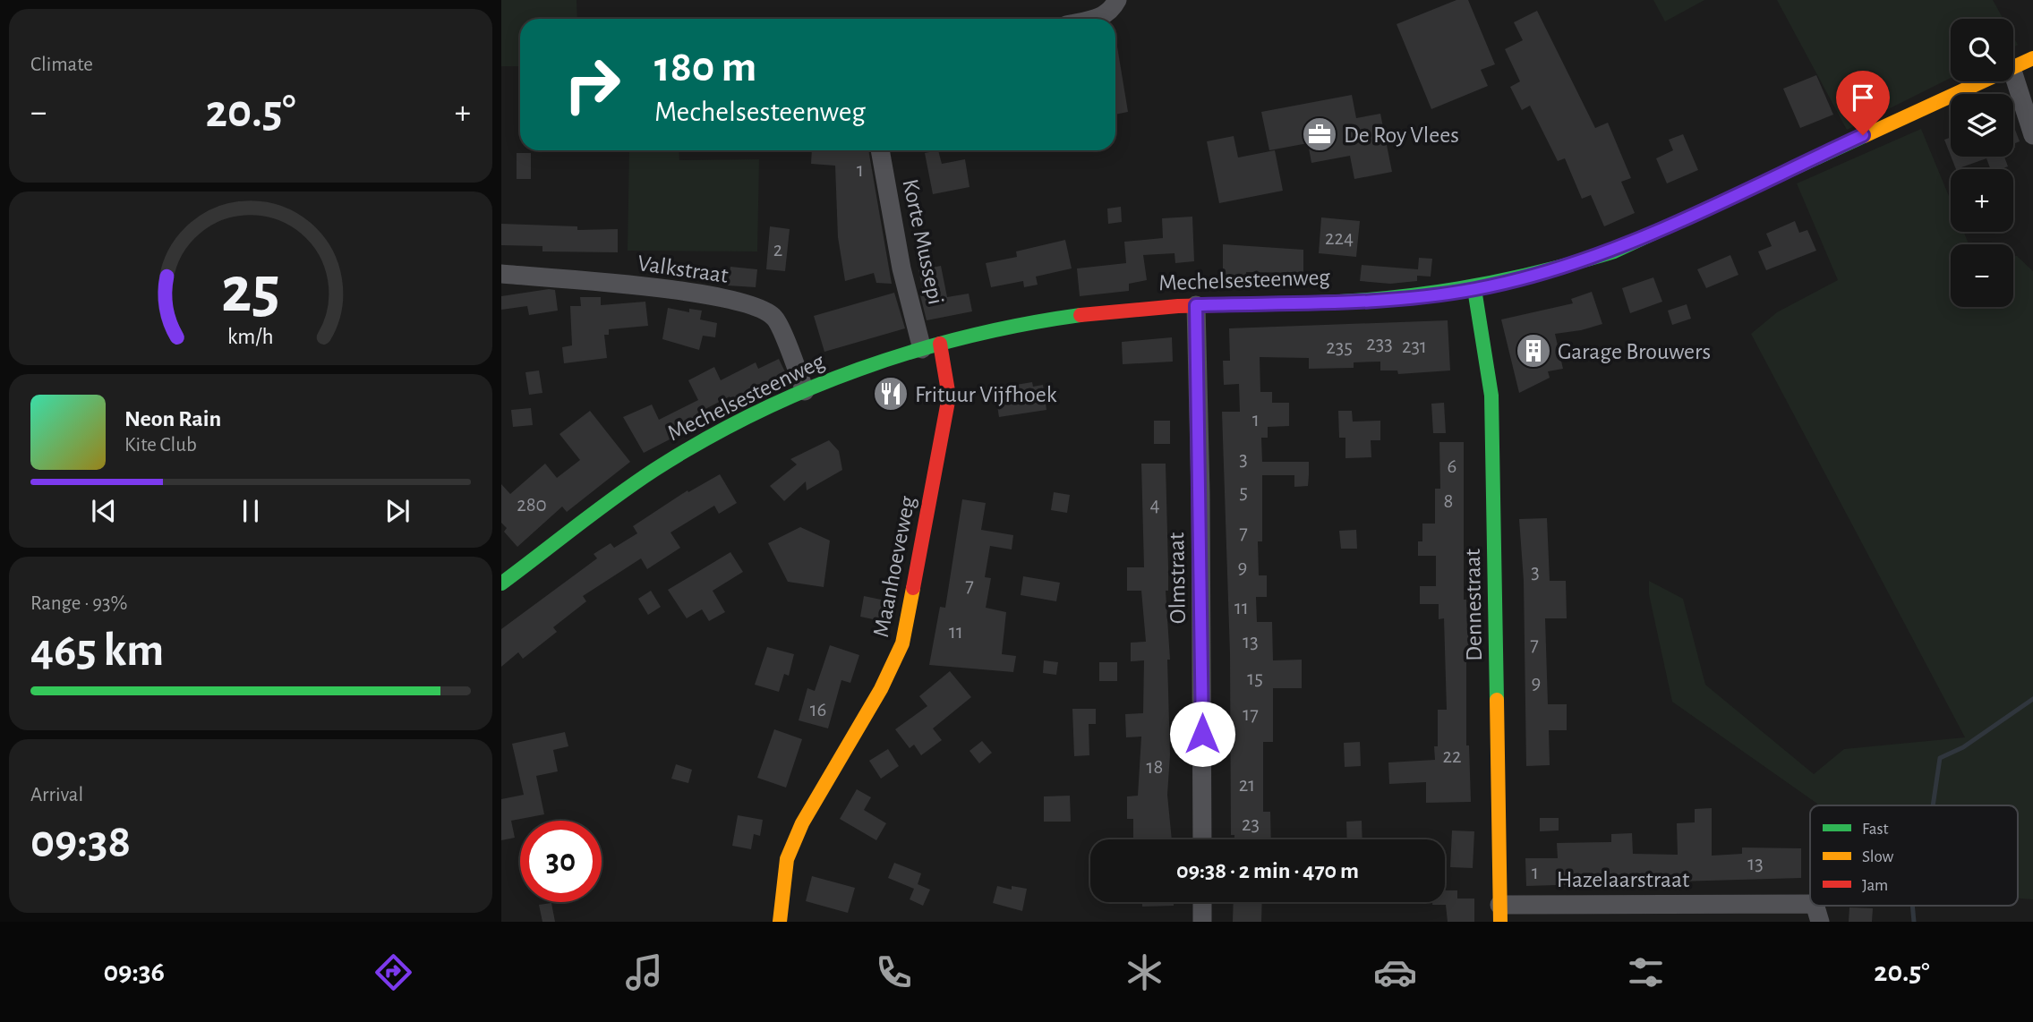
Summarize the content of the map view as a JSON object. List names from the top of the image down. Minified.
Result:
{"streets":{"main road":["Mechelsesteenweg","Maanhoeveweg","Dennestraat"],"street":["Korte Mussepi","Valkstraat","Olmstraat","Hazelaarstraat"]},"crossings":[["Korte Mussepi","Mechelsesteenweg"],["Korte Mussepi","Maanhoeveweg"],["Valkstraat","Mechelsesteenweg"],["Mechelsesteenweg","Maanhoeveweg"],["Mechelsesteenweg","Olmstraat"],["Mechelsesteenweg","Dennestraat"],["Dennestraat","Hazelaarstraat"]],"places":{"office":["De Roy Vlees"],"building":["Garage Brouwers"],"restaurant":["Frituur Vijfhoek"]},"house_numbers":["1","224","2","233","231","235","1","3","6","5","8","280","4","7","9","3","7","11","11","13","7","15","9","16","17","22","18","21","23","13","1"],"legend":["Fast","Slow","Jam"],"page":{"tile":["Climate",["Range · 93%","465 km"],["Arrival","09:38"]],"map_buttons":["+","−"],"turn":["180 m","Mechelsesteenweg"],"heat":["−","20.5°","+"],"song":["Neon Rain","Kite Club"],"limit":"30","trip":"09:38 · 2 min · 470 m","tabs":["09:36","20.5°"],"gauge":["25","km/h"]}}
